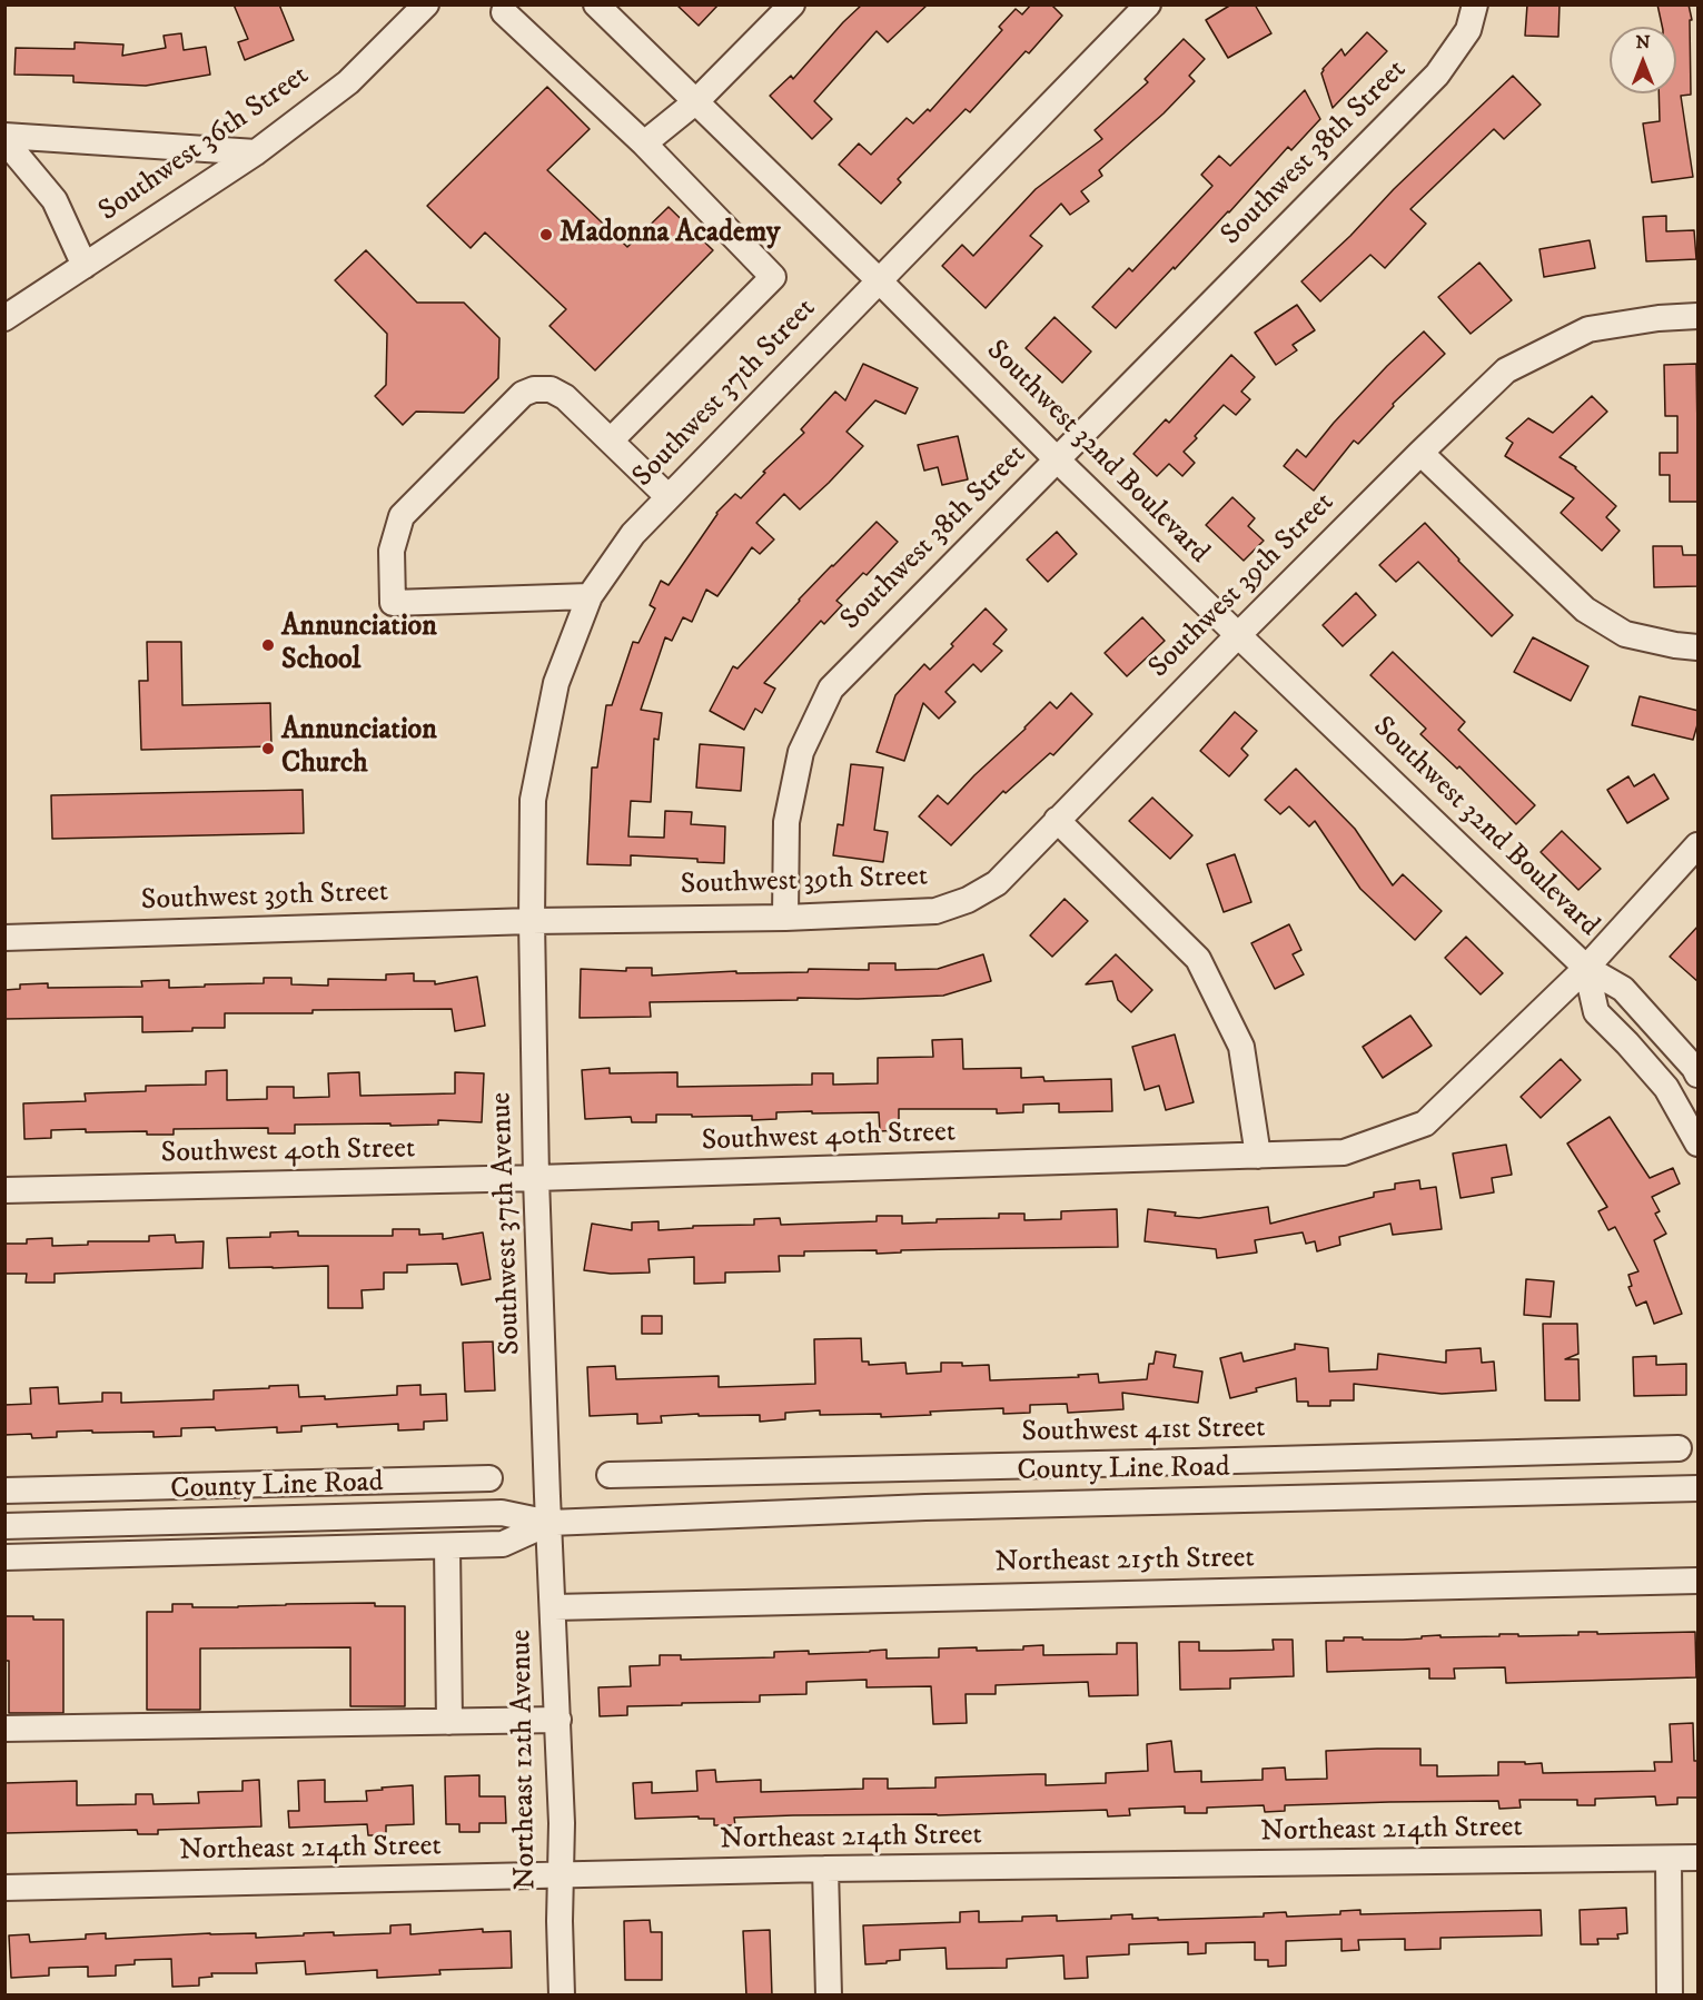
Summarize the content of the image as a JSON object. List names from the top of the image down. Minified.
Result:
{"streets":{"street":["Southwest 36th Street","Southwest 38th Street","Southwest 37th Street","Southwest 32nd Boulevard","Southwest 39th Street","Southwest 40th Street","Southwest 37th Avenue","Southwest 41st Street","County Line Road","Northeast 215th Street","Northeast 12th Avenue","Northeast 214th Street"]},"crossings":[["Southwest 38th Street","Southwest 32nd Boulevard"],["Southwest 38th Street","Southwest 39th Street"],["Southwest 37th Street","Southwest 32nd Boulevard"],["Southwest 37th Street","Southwest 39th Street"],["Southwest 37th Street","Southwest 37th Avenue"],["Southwest 32nd Boulevard","Southwest 39th Street"],["Southwest 32nd Boulevard","Southwest 40th Street"],["Southwest 39th Street","Southwest 37th Avenue"],["Southwest 40th Street","Southwest 37th Avenue"],["Southwest 37th Avenue","County Line Road"],["Southwest 37th Avenue","Northeast 12th Avenue"],["County Line Road","Northeast 12th Avenue"],["Northeast 215th Street","Northeast 12th Avenue"],["Northeast 12th Avenue","Northeast 214th Street"]],"places":["Madonna Academy","Annunciation School","Annunciation Church"],"north":"top"}
